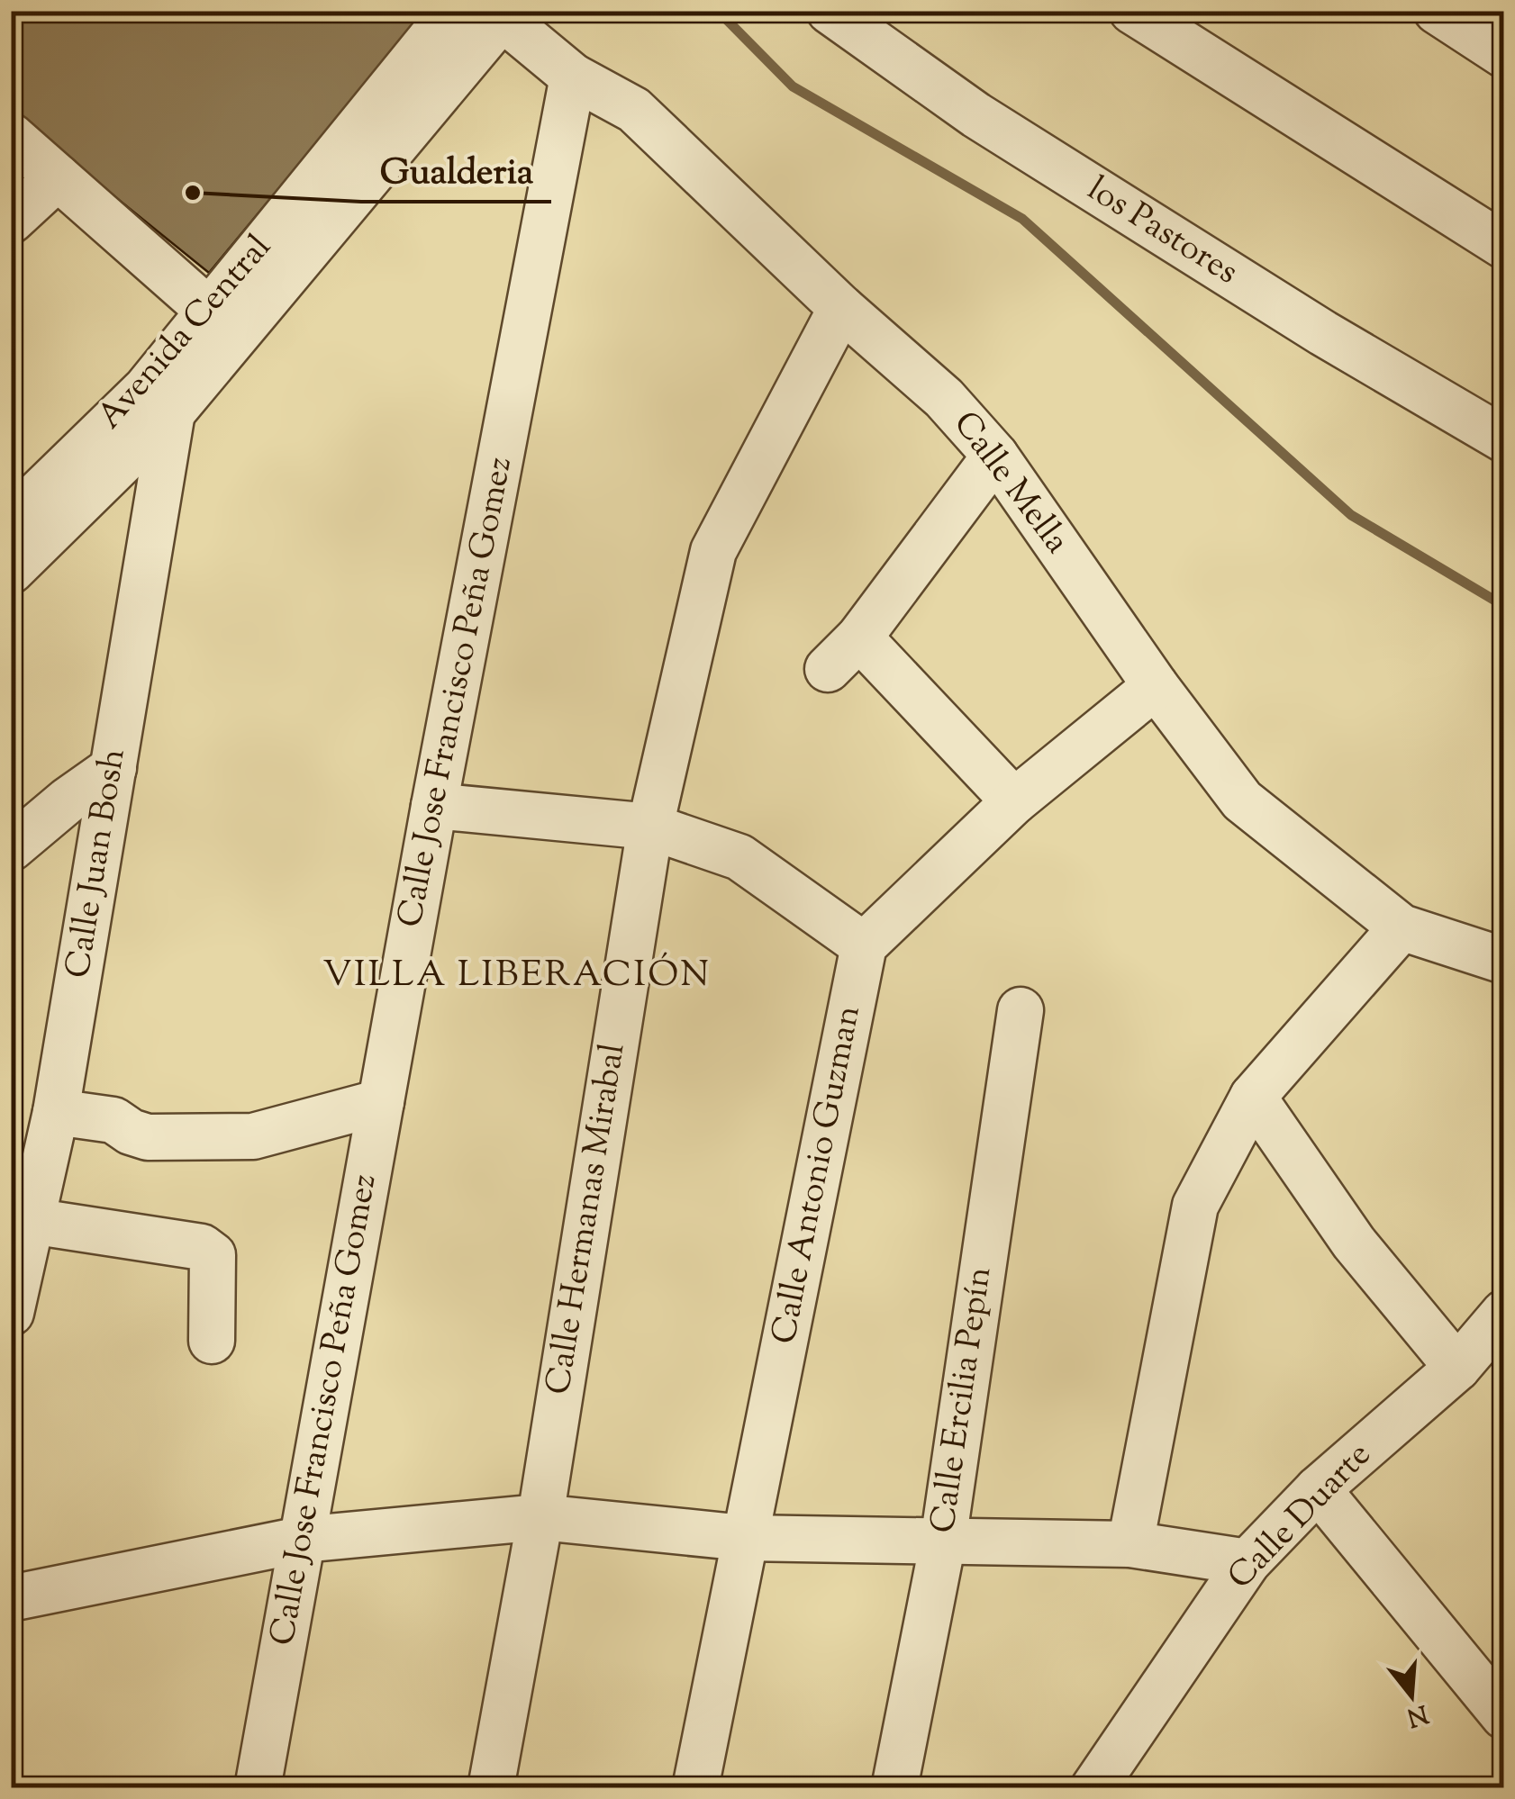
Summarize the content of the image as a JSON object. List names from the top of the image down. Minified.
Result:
{"streets":{"street":["los Pastores","Avenida Central","Calle Mella","Calle Jose Francisco Peña Gomez","Calle Juan Bosh","Calle Antonio Guzman","Calle Hermanas Mirabal","Calle Ercilia Pepín","Calle Duarte"]},"crossings":[["Avenida Central","Calle Mella"],["Avenida Central","Calle Juan Bosh"],["Calle Mella","Calle Jose Francisco Peña Gomez"],["Calle Mella","Calle Hermanas Mirabal"]],"districts":["VILLA LIBERACIÓN"],"places":["Gualderia"],"north":"bottom"}
